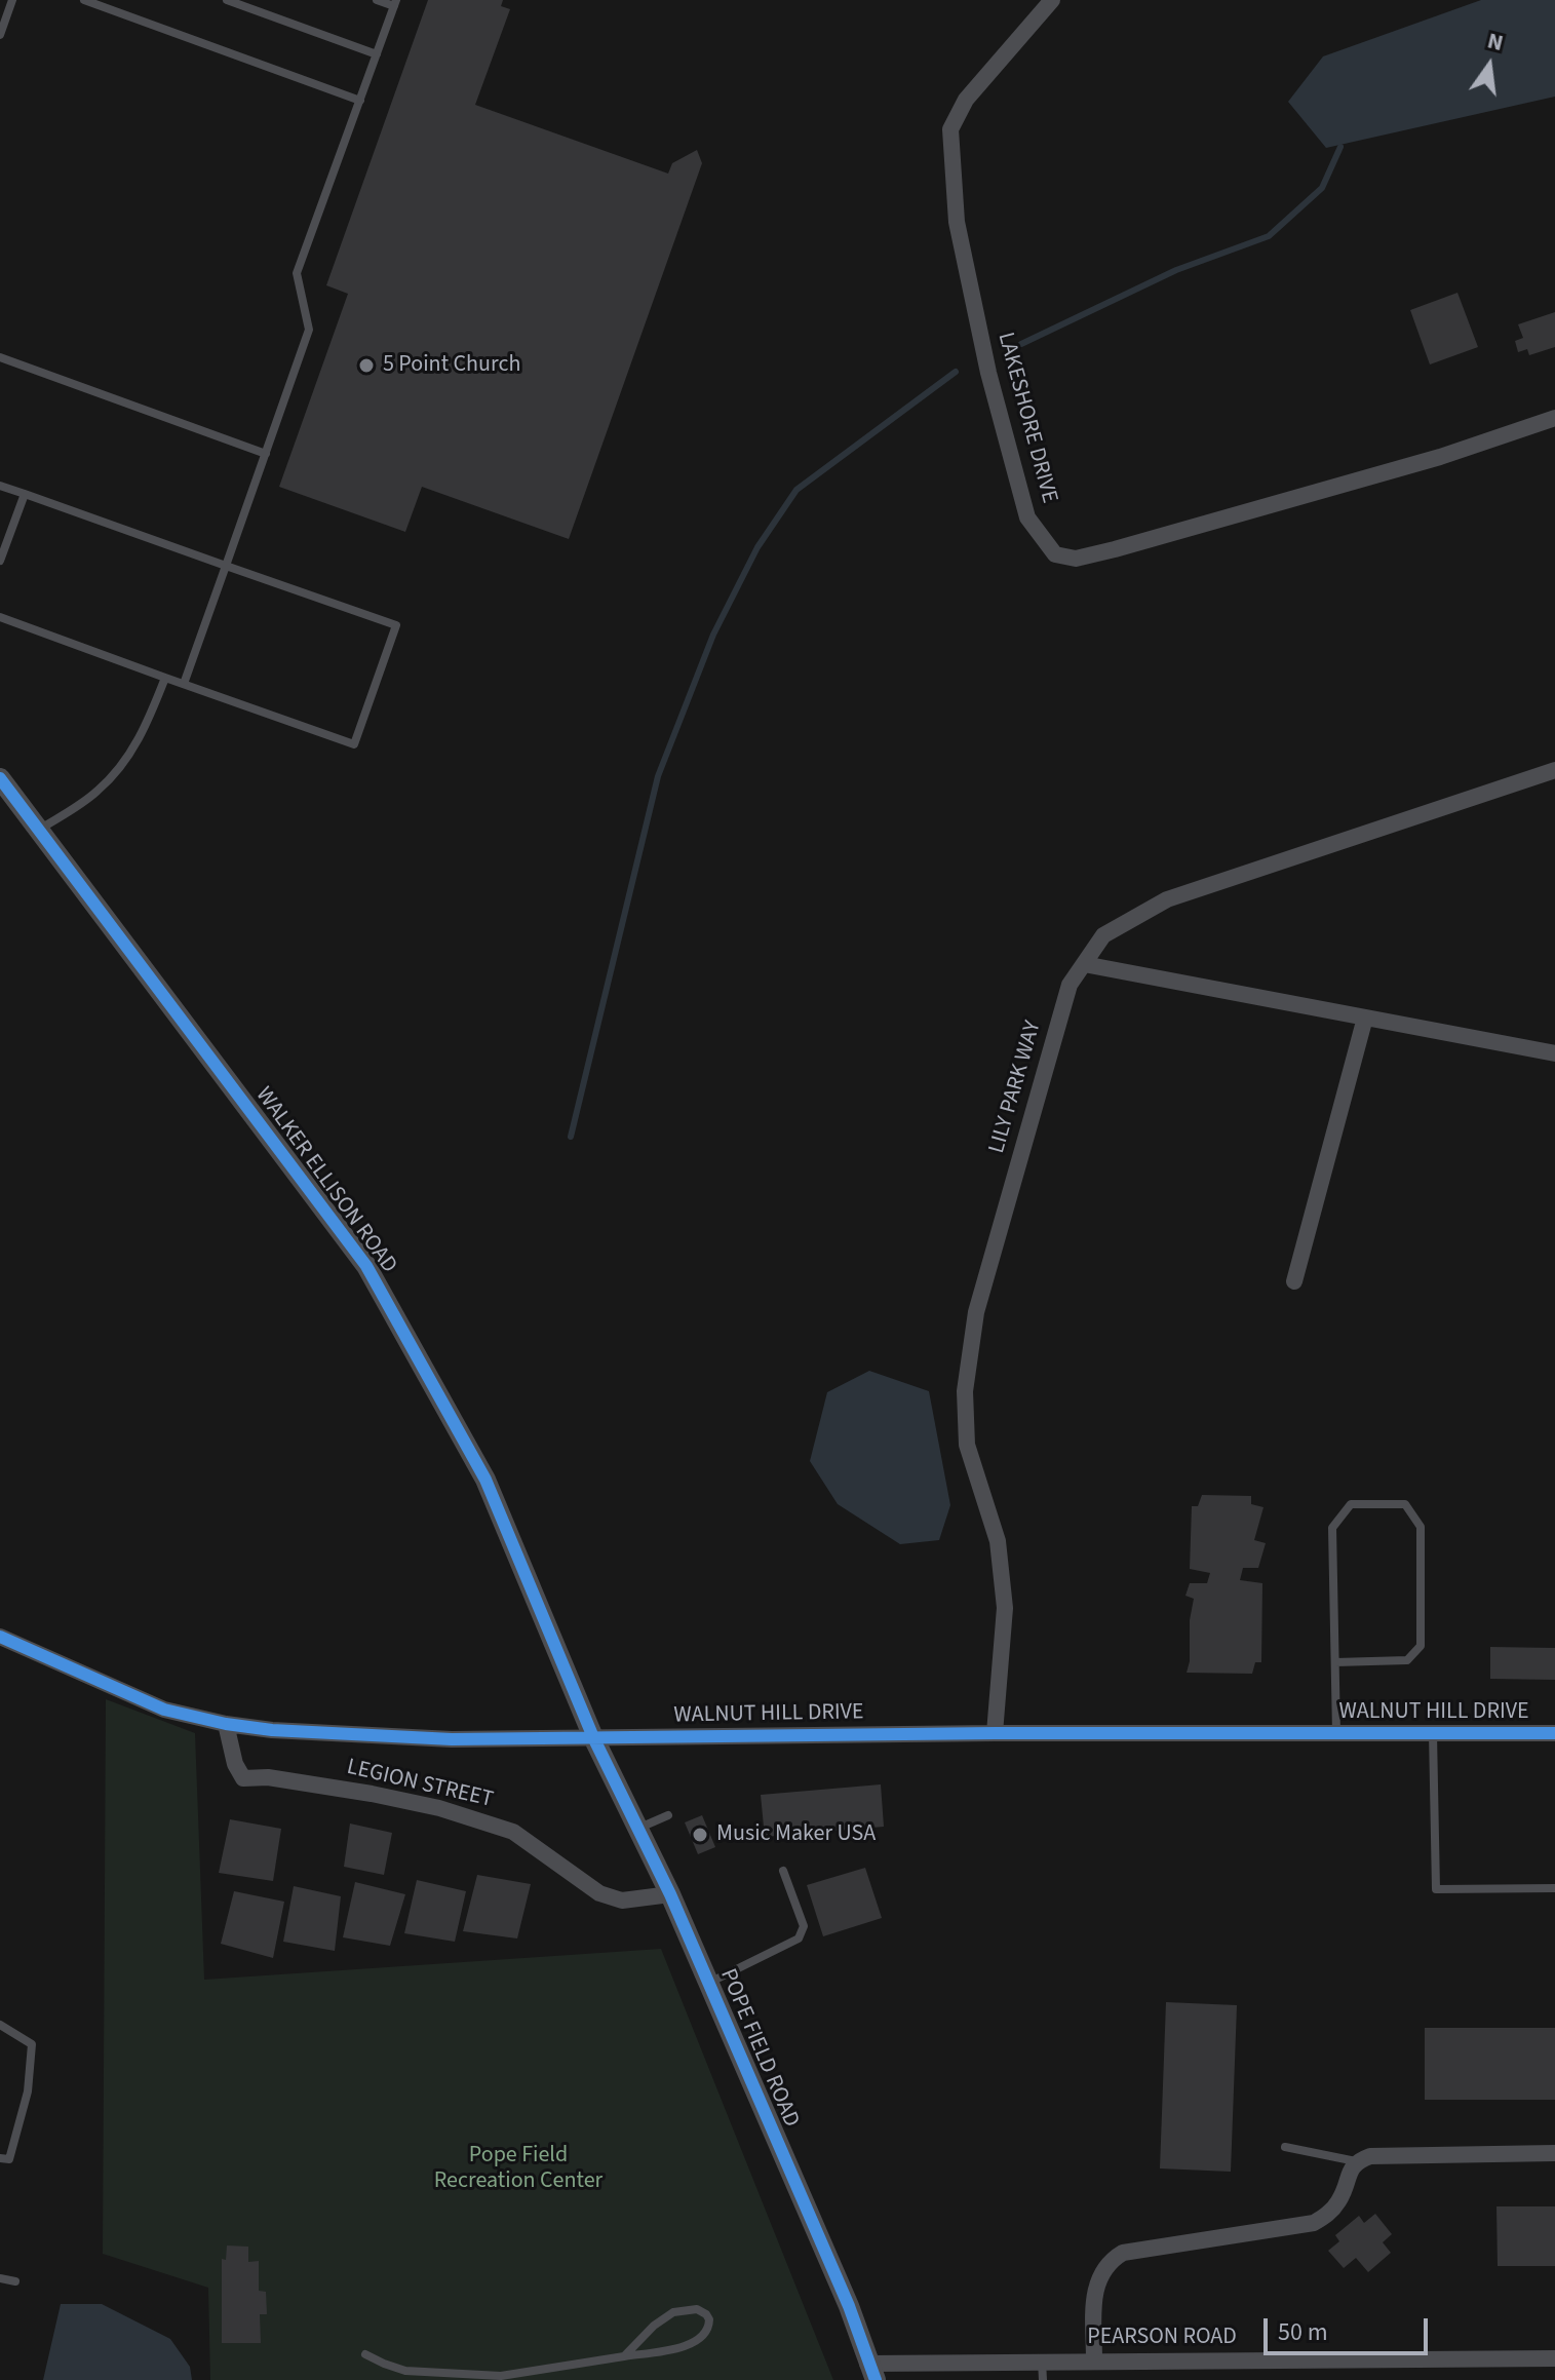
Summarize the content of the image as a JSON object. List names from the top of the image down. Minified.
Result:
{"streets":{"street":["LAKESHORE DRIVE","LILY PARK WAY","WALKER ELLISON ROAD","WALNUT HILL DRIVE","LEGION STREET","POPE FIELD ROAD","PEARSON ROAD"]},"crossings":[["LILY PARK WAY","WALNUT HILL DRIVE"],["WALKER ELLISON ROAD","WALNUT HILL DRIVE"],["WALKER ELLISON ROAD","POPE FIELD ROAD"],["WALNUT HILL DRIVE","LEGION STREET"],["WALNUT HILL DRIVE","POPE FIELD ROAD"],["LEGION STREET","POPE FIELD ROAD"],["POPE FIELD ROAD","PEARSON ROAD"]],"parks":["Pope Field Recreation Center"],"places":["5 Point Church","Music Maker USA"],"scale_bar":"50 m","north":"top"}
